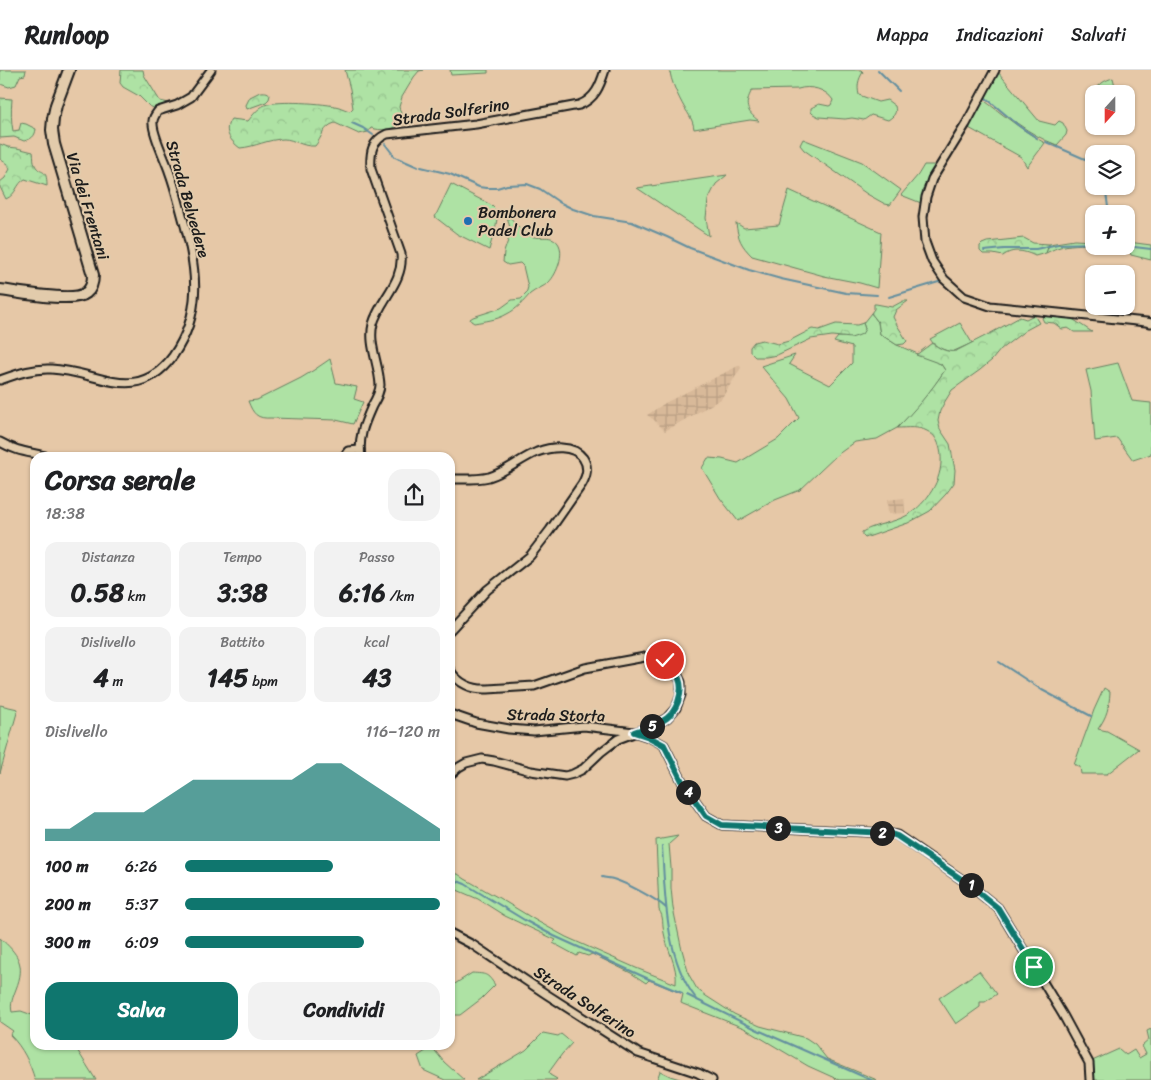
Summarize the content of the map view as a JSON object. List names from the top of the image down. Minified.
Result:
{"streets":{"main road":["Via dei Frentani"],"street":["Strada Solferino","Strada Belvedere","Strada Storta"]},"places":["Bombonera Padel Club"],"north":"bottom","page":{"header":"Runloop","nav":["Mappa","Indicazioni","Salvati"],"map_buttons":["+","−"],"heading":["Corsa serale","18:38"],"stats":[["Distanza","0.58 km"],["Tempo","3:38"],["Passo","6:16 /km"],["Dislivello","4 m"],["Battito","145 bpm"],["kcal","43"]],"chart":["Dislivello","116–120 m"],"pins":["5","4","3","2","1"],"list":[{"name":"100 m","note":"6:26"},{"name":"200 m","note":"5:37"},{"name":"300 m","note":"6:09"}],"buttons":["Salva","Condividi"]}}
